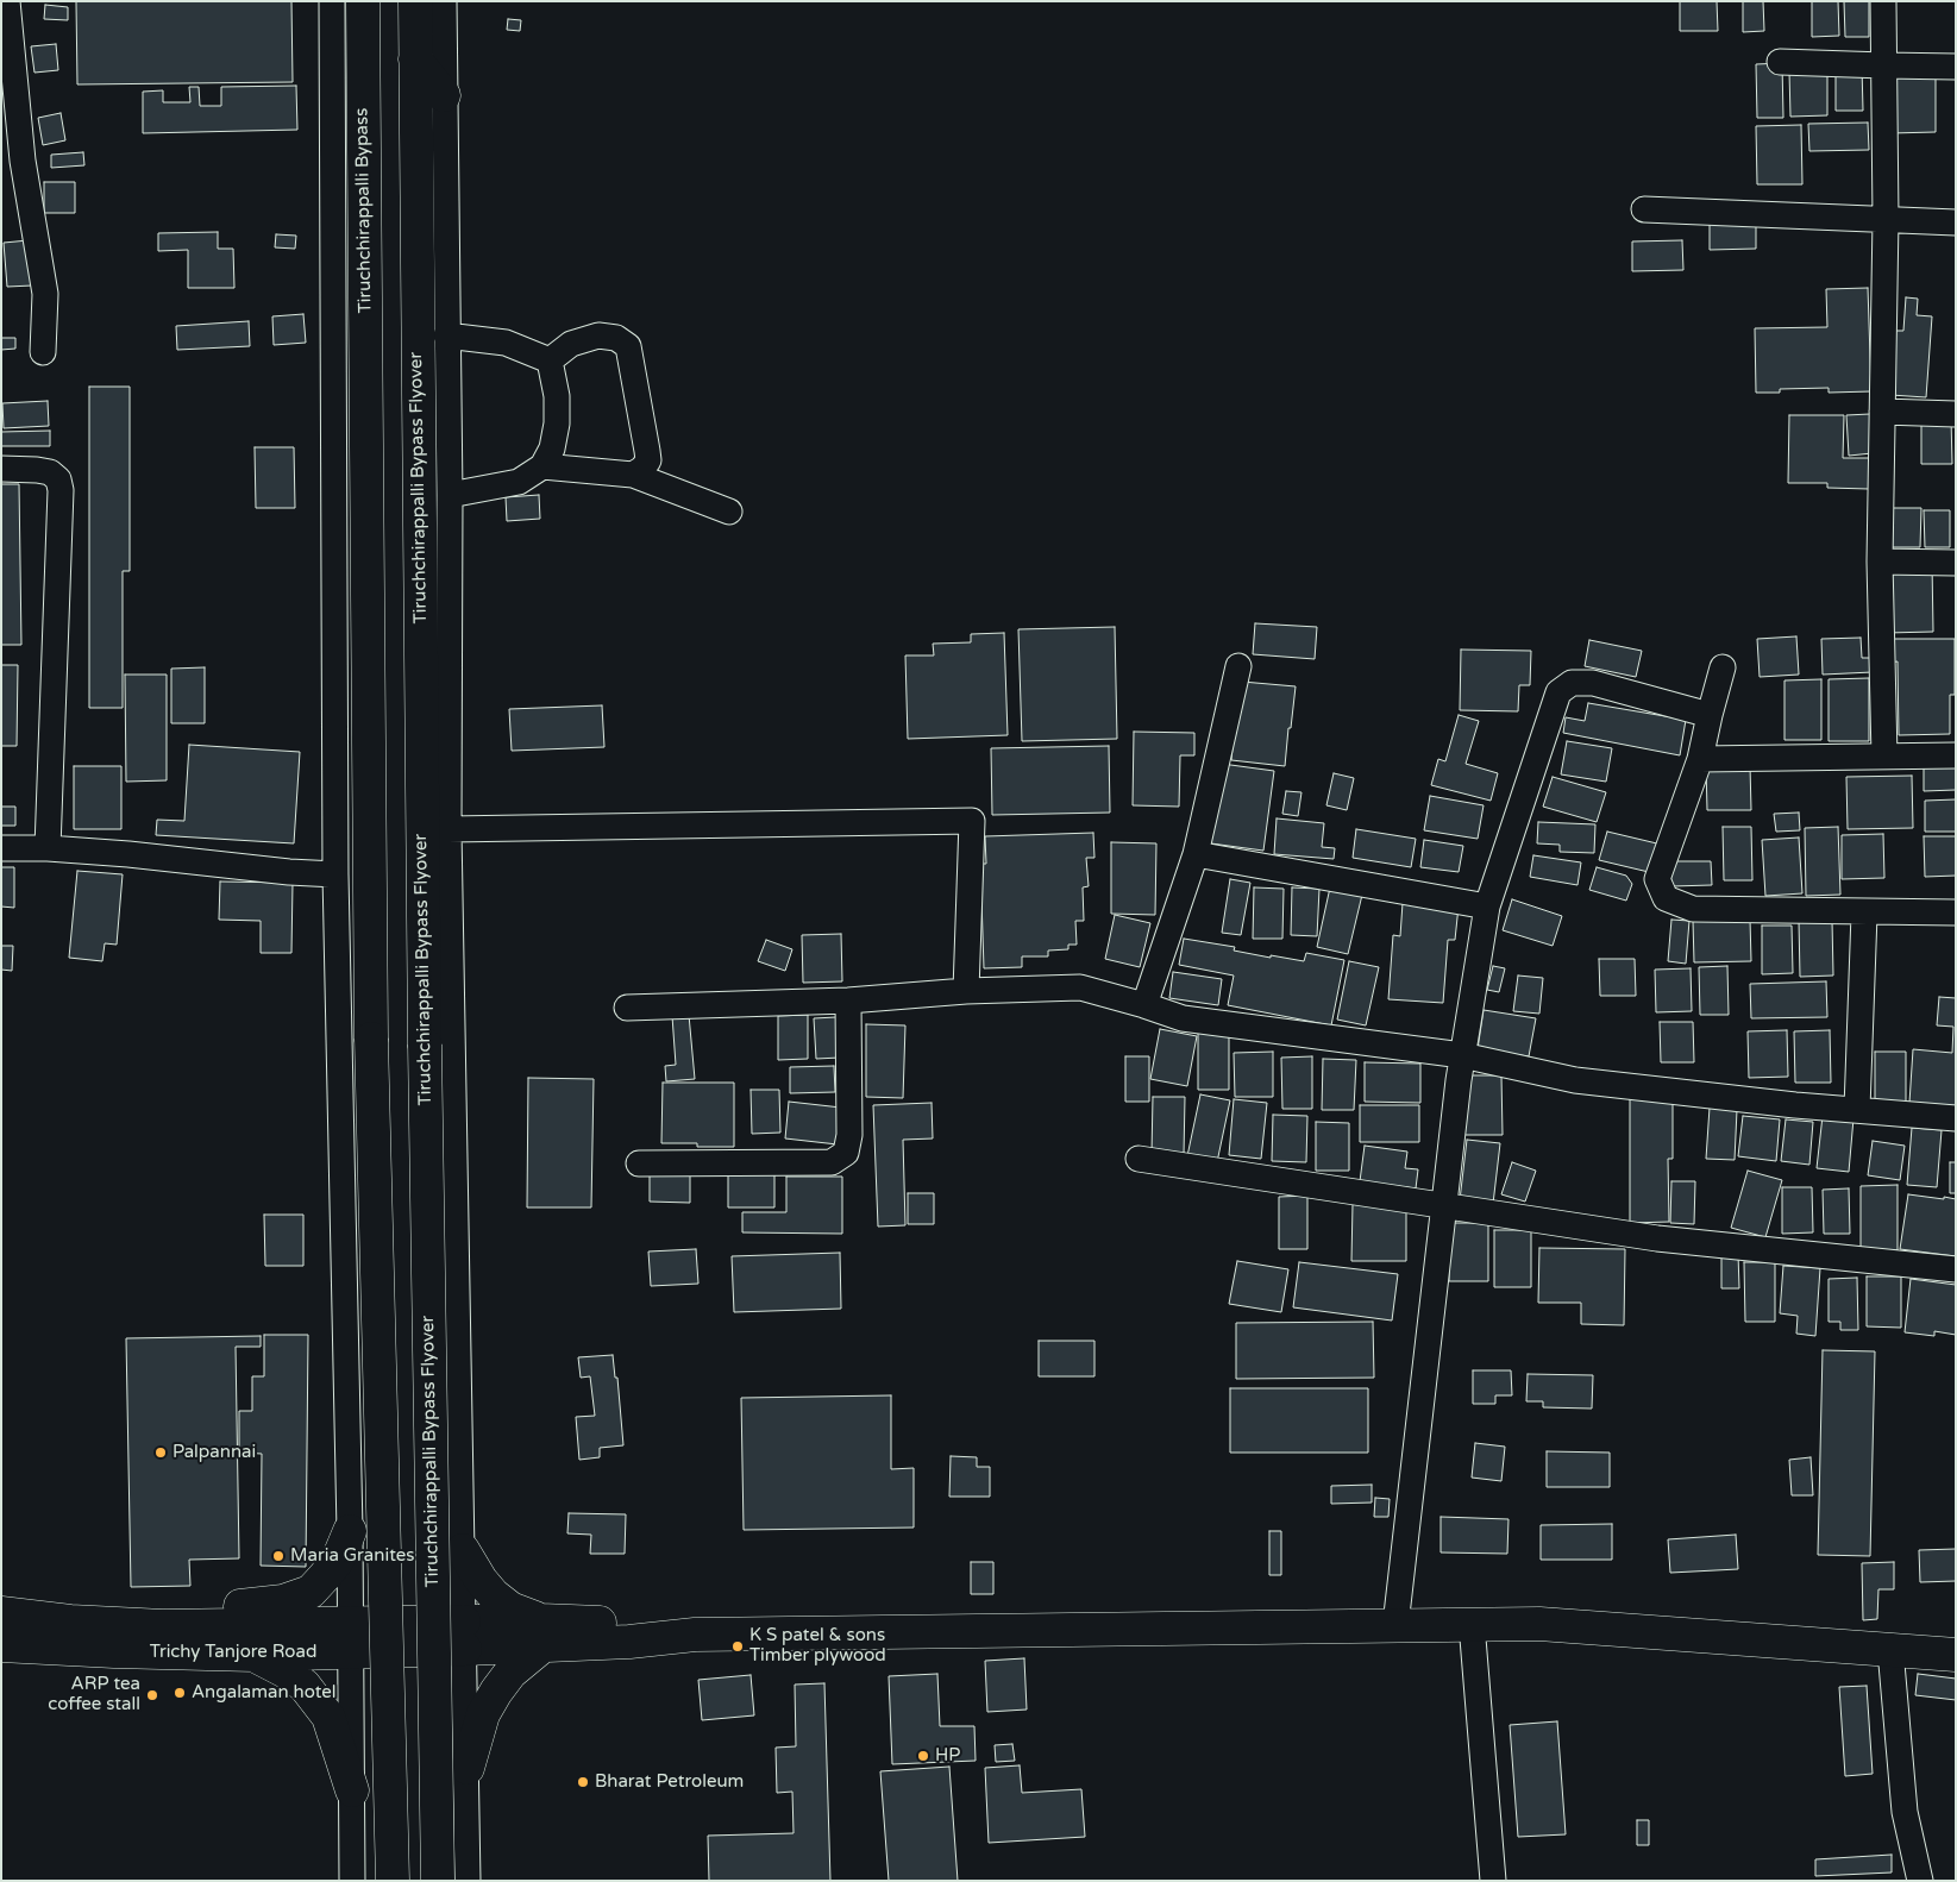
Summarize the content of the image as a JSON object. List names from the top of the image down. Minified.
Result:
{"streets":{"main road":["Tiruchchirappalli Bypass","Tiruchchirappalli Bypass Flyover","Trichy Tanjore Road"]},"places":["Palpannai","Maria Granites","K S patel & sons Timber plywood","Angalaman hotel","ARP tea coffee stall","HP","Bharat Petroleum"]}
